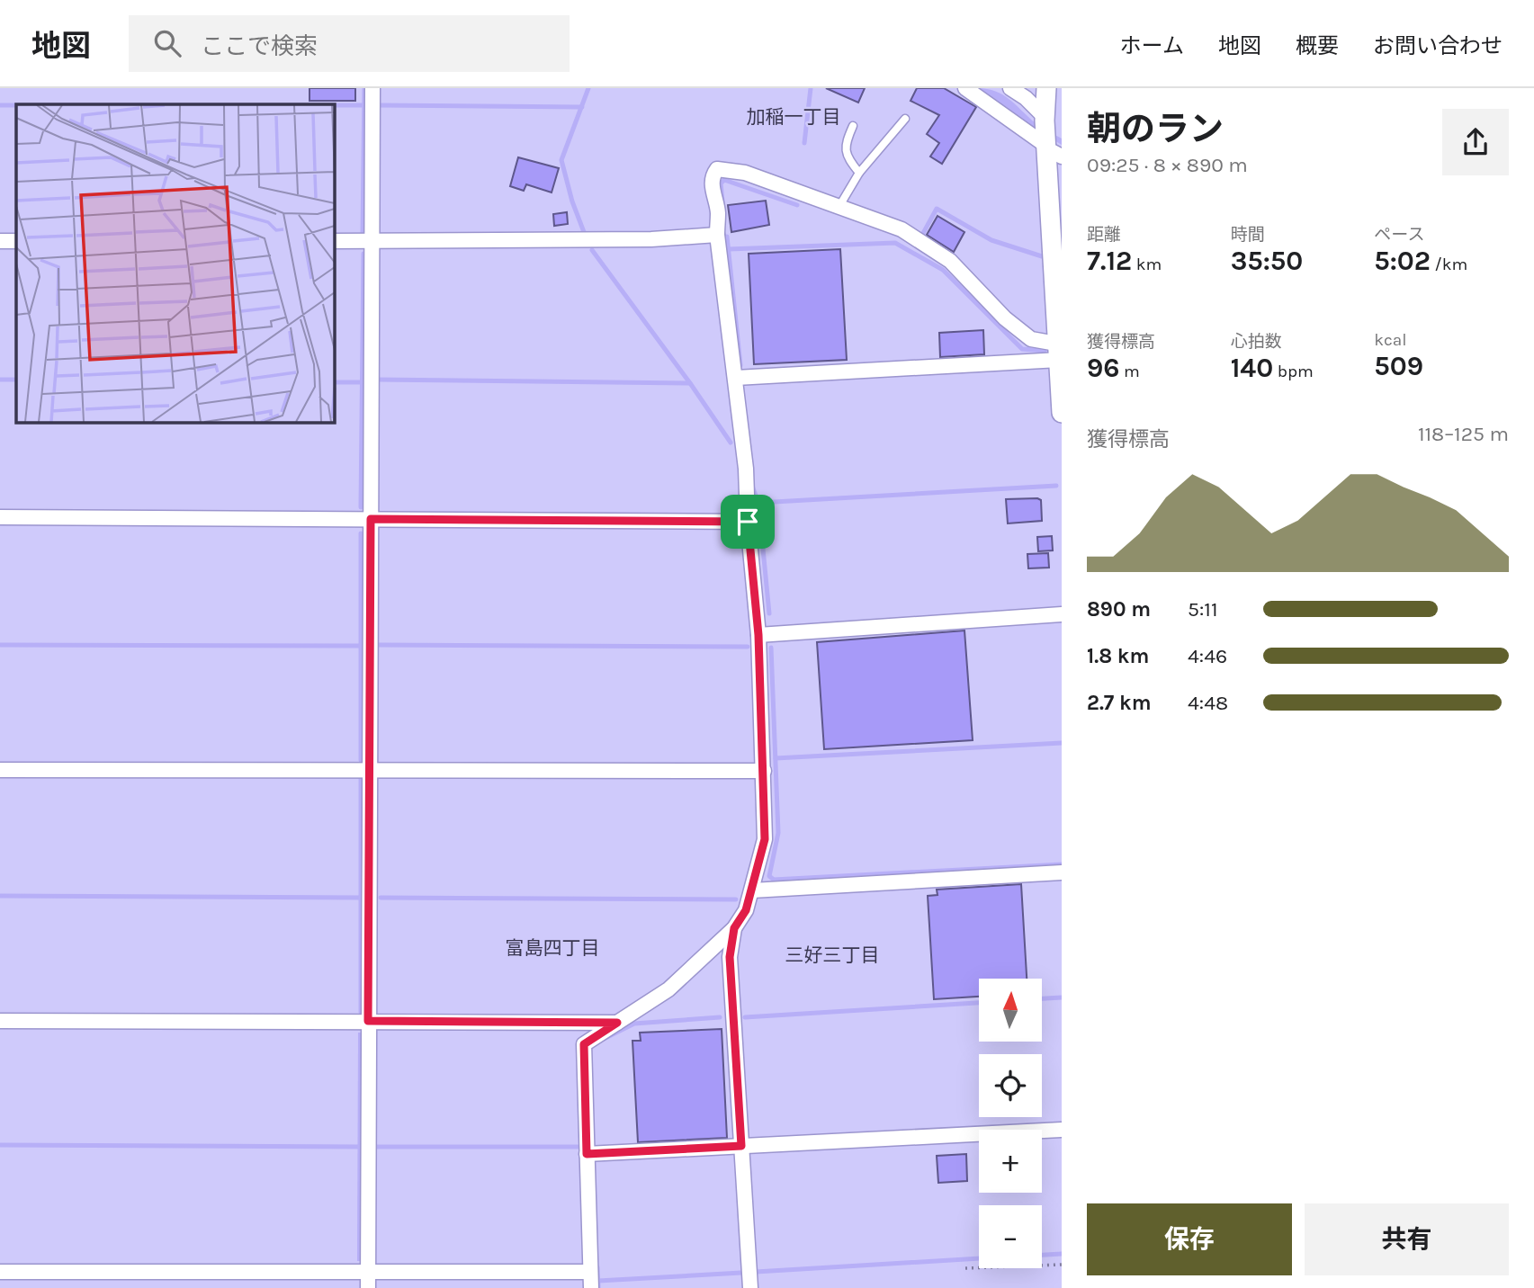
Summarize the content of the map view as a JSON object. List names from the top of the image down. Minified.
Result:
{"districts":["加稲一丁目","富島四丁目","三好三丁目"],"north":"top","page":{"header":"地図","search":"ここで検索","nav":["ホーム","地図","概要","お問い合わせ"],"heading":["朝のラン","09:25 · 8 × 890 m"],"stats":[["距離","7.12 km"],["時間","35:50"],["ペース","5:02 /km"],["獲得標高","96 m"],["心拍数","140 bpm"],["kcal","509"]],"chart":["獲得標高","118–125 m"],"list":[{"name":"890 m","note":"5:11"},{"name":"1.8 km","note":"4:46"},{"name":"2.7 km","note":"4:48"}],"map_buttons":["+","−"],"buttons":["保存","共有"]}}
